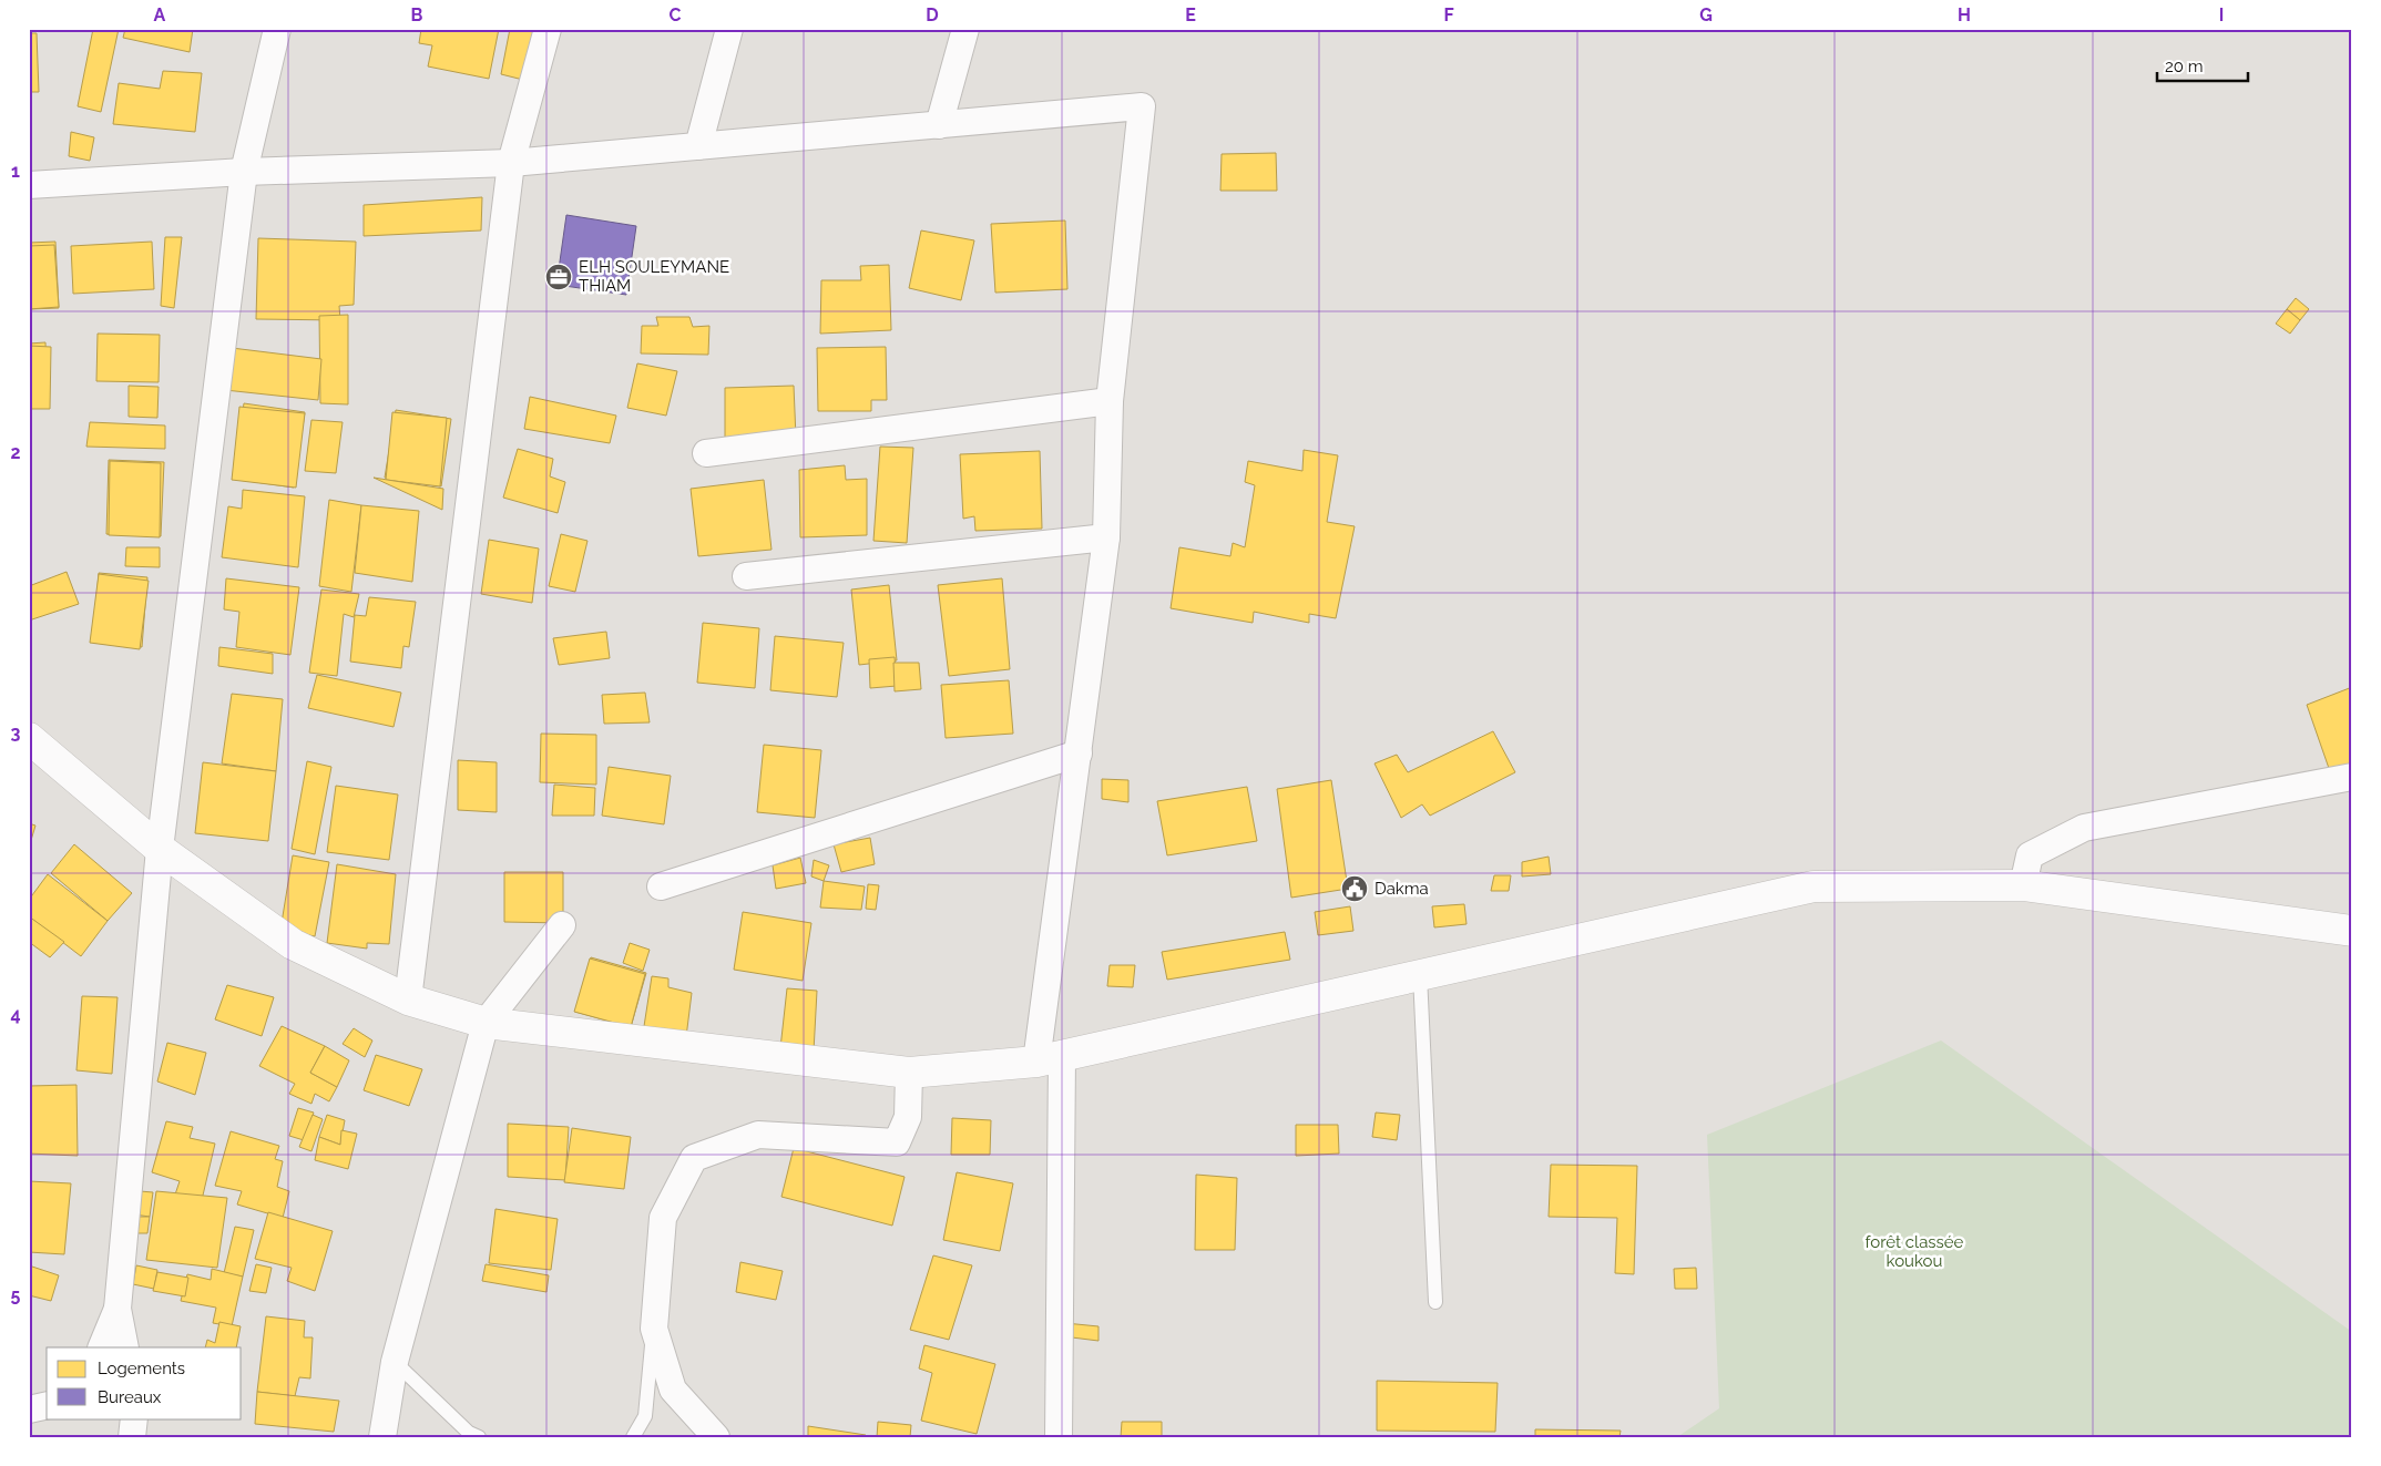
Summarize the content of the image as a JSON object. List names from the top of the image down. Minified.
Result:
{"parks":["forêt classée koukou"],"places":{"office":["ELH SOULEYMANE THIAM"],"public building":["Dakma"]},"legend":["Logements","Bureaux"],"scale_bar":"20 m","grid":{"columns":["A","B","C","D","E","F","G","H","I"],"rows":["1","2","3","4","5"]}}
